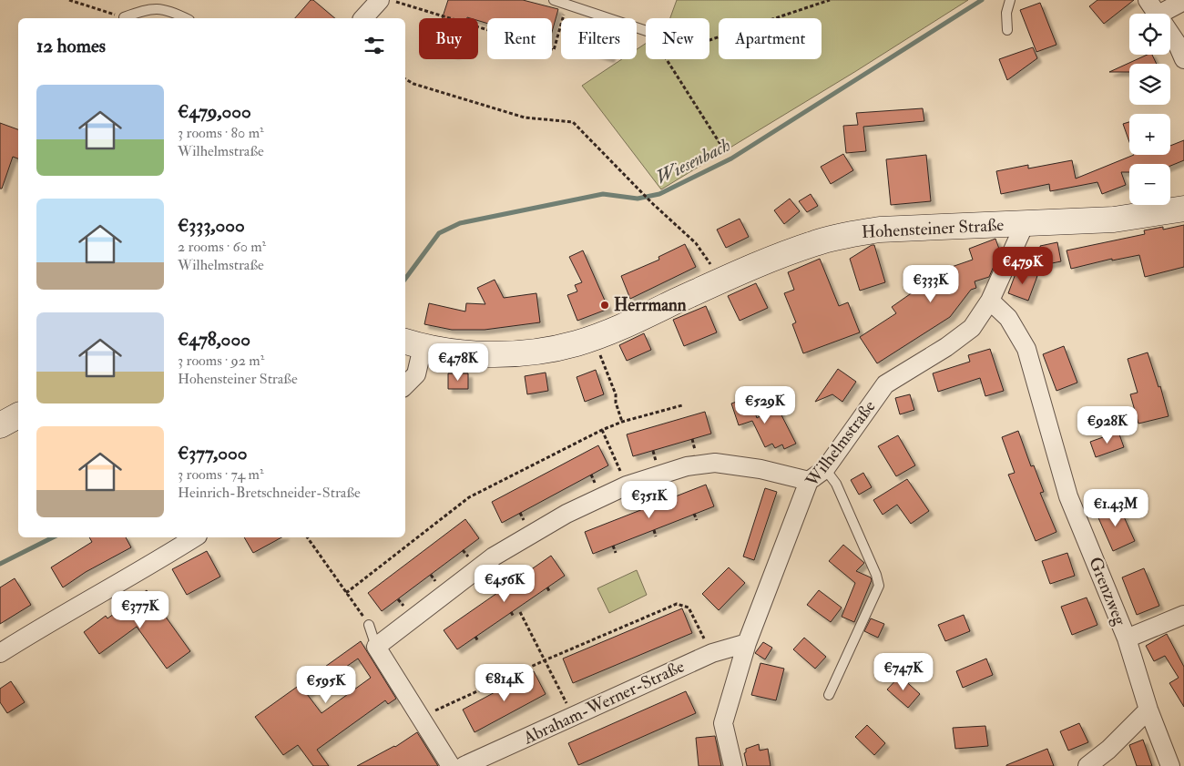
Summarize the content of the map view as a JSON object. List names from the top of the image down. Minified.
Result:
{"streets":{"main road":["Hohensteiner Straße"],"street":["Wilhelmstraße","Grenzweg","Abraham-Werner-Straße"]},"crossings":[["Hohensteiner Straße","Wilhelmstraße"],["Wilhelmstraße","Grenzweg"],["Wilhelmstraße","Abraham-Werner-Straße"]],"water":["Wiesenbach"],"places":["Herrmann"],"page":{"map_buttons":["+","−"],"chip":["Buy","Rent","Filters","New","Apartment"],"heading":"12 homes","list":[{"name":"€479,000","note":"3 rooms · 80 m² · Wilhelmstraße"},{"name":"€333,000","note":"2 rooms · 60 m² · Wilhelmstraße"},{"name":"€478,000","note":"3 rooms · 92 m² · Hohensteiner Straße"},{"name":"€377,000","note":"3 rooms · 74 m² · Heinrich-Bretschneider-Straße"}],"price":["€479K","€333K","€478K","€529K","€928K","€351K","€1.43M","€456K","€377K","€747K","€814K","€595K"]}}
